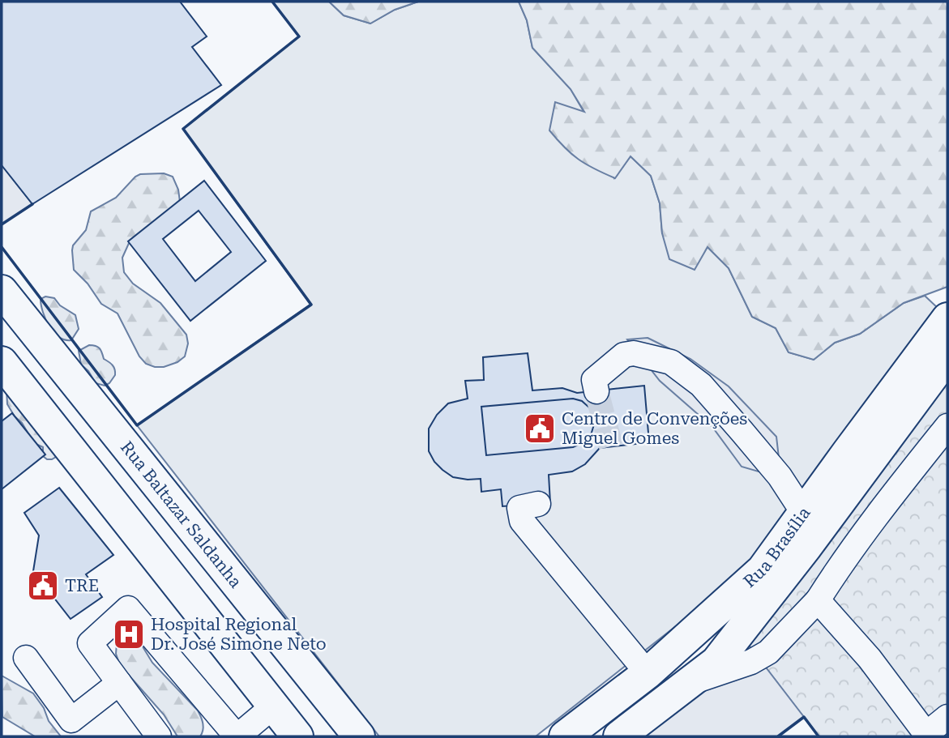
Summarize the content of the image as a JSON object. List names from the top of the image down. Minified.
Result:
{"streets":{"main road":["Rua Baltazar Saldanha","Rua Brasília"]},"places":{"public building":["Centro de Convenções Miguel Gomes","TRE"],"hospital":["Hospital Regional Dr. José Simone Neto"]}}
